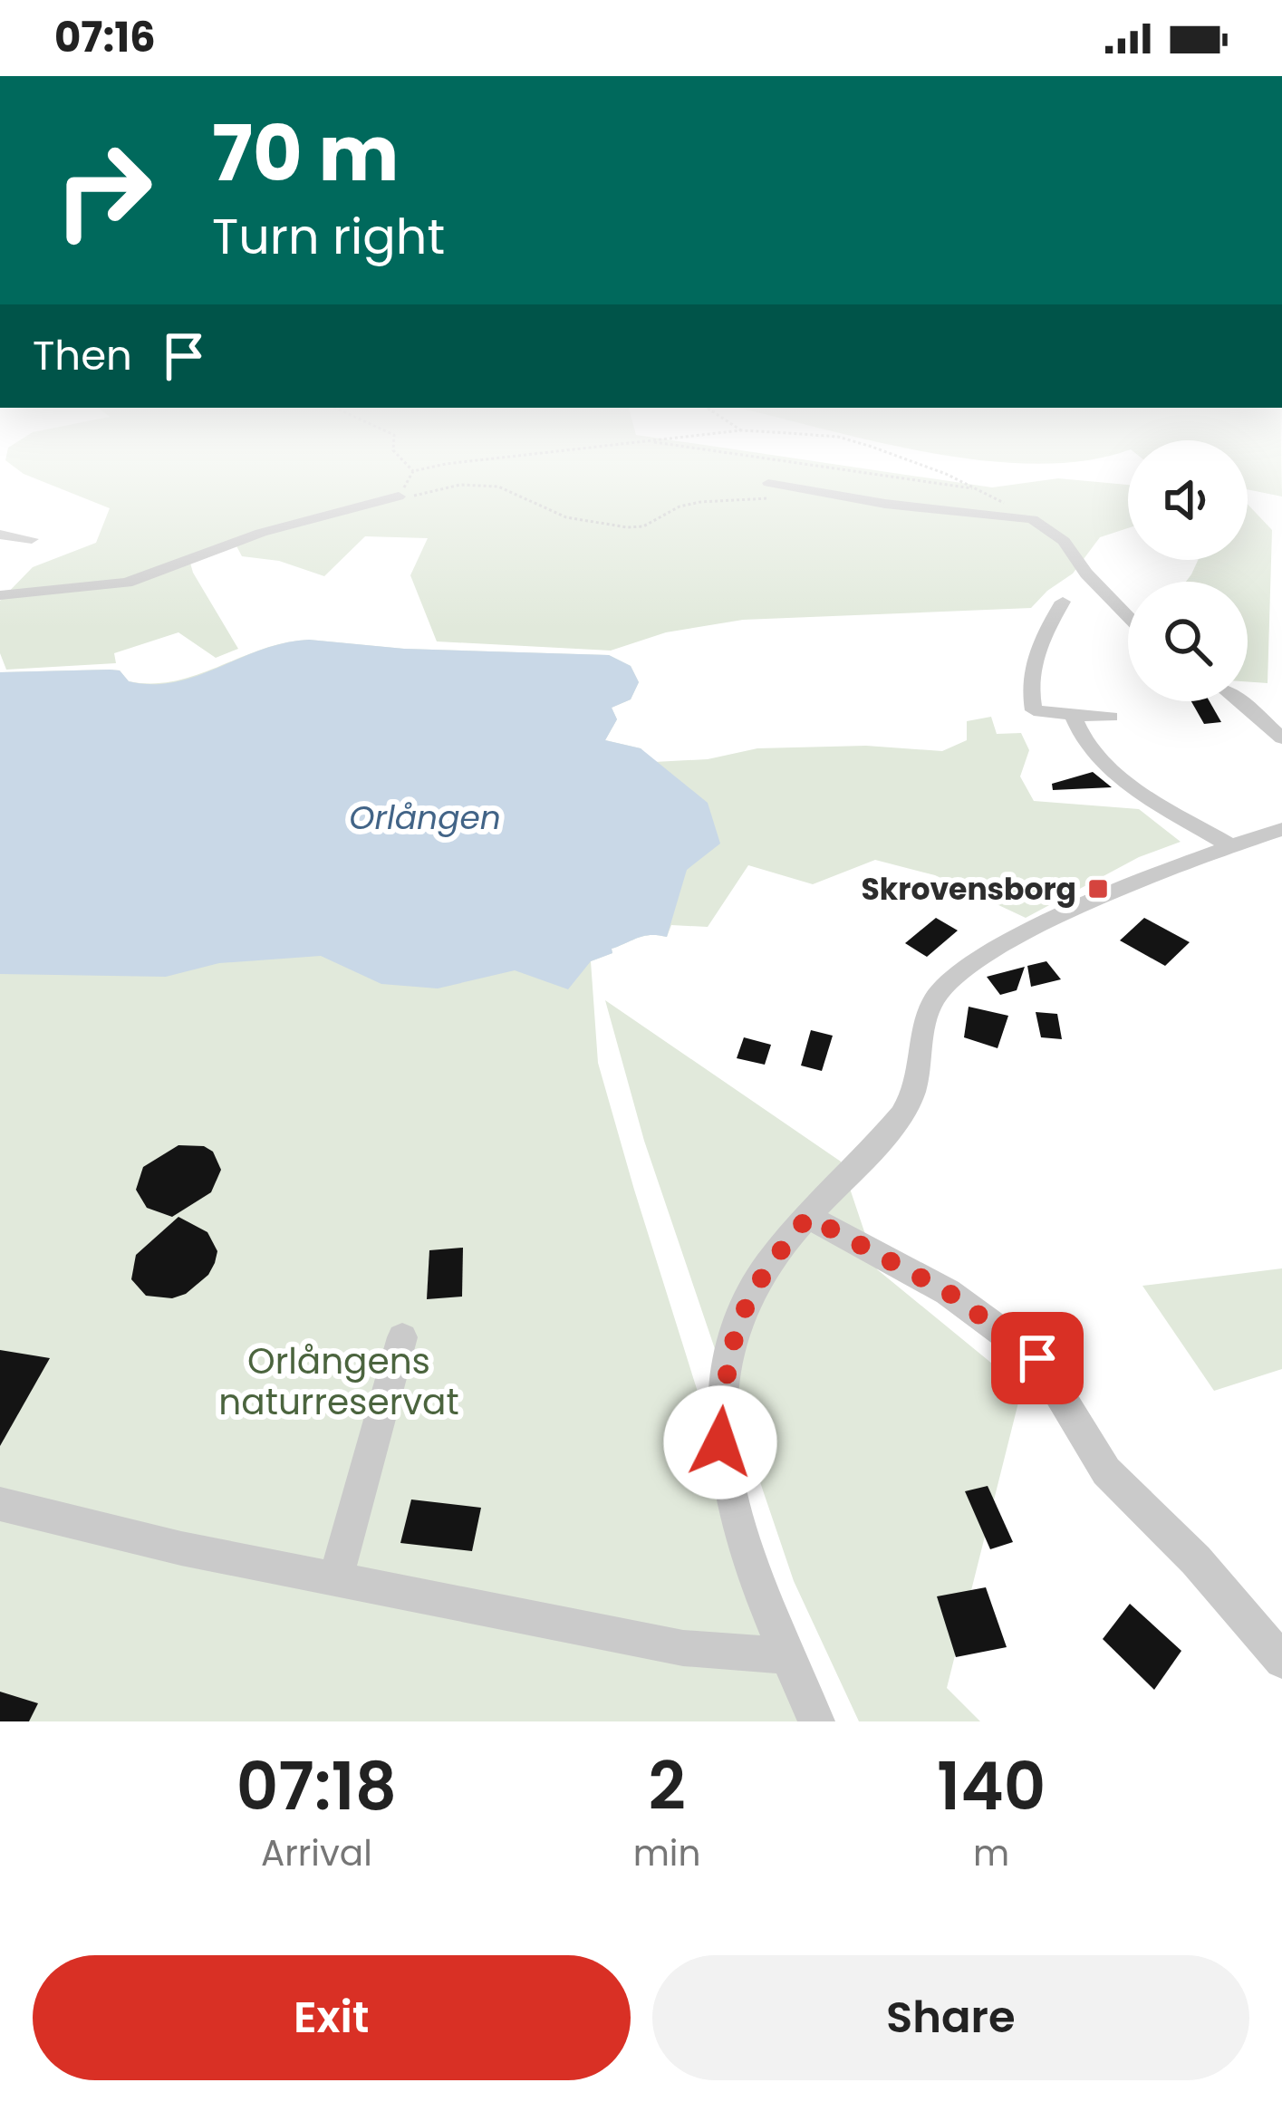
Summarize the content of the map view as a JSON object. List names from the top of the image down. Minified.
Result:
{"water":["Orlången"],"parks":["Orlångens naturreservat"],"places":{"transit":["Skrovensborg"]},"page":{"status":"07:16","turn":["70 m","Turn right"],"then":"Then","eta":["07:18","Arrival","2","min","140","m"],"buttons":["Exit","Share"]}}
